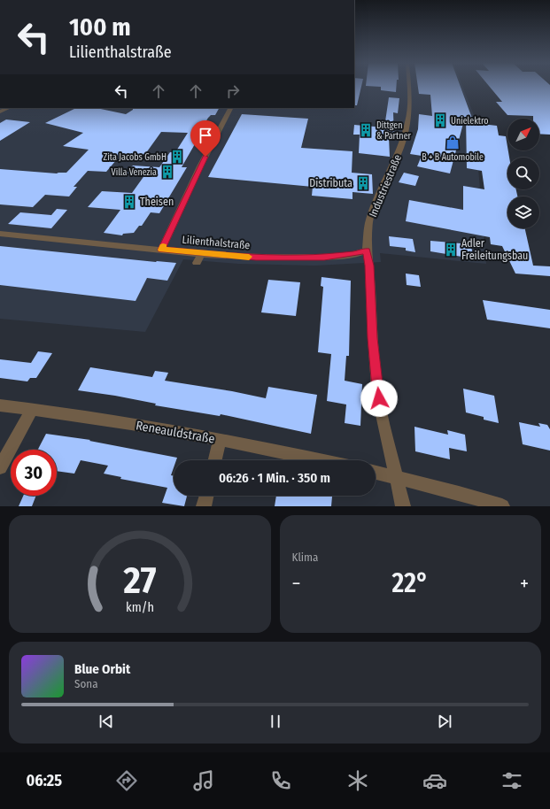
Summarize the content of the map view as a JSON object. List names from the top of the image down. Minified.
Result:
{"streets":{"street":["Industriestraße","Lilienthalstraße","Reneauldstraße"]},"crossings":[["Industriestraße","Lilienthalstraße"]],"places":{"building":["Unielektro","Dittgen & Partner","Zita Jacobs GmbH","Villa Venezia","Distributa","Theisen","Adler Freileitungsbau"],"shop":["B + B Automobile"]},"north":"top right","page":{"turn":["100 m","Lilienthalstraße"],"limit":"30","trip":"06:26 · 1 Min. · 350 m","tile":"Klima","heat":["−","22°","+"],"song":["Blue Orbit","Sona"],"tabs":"06:25","gauge":["27","km/h"]}}
